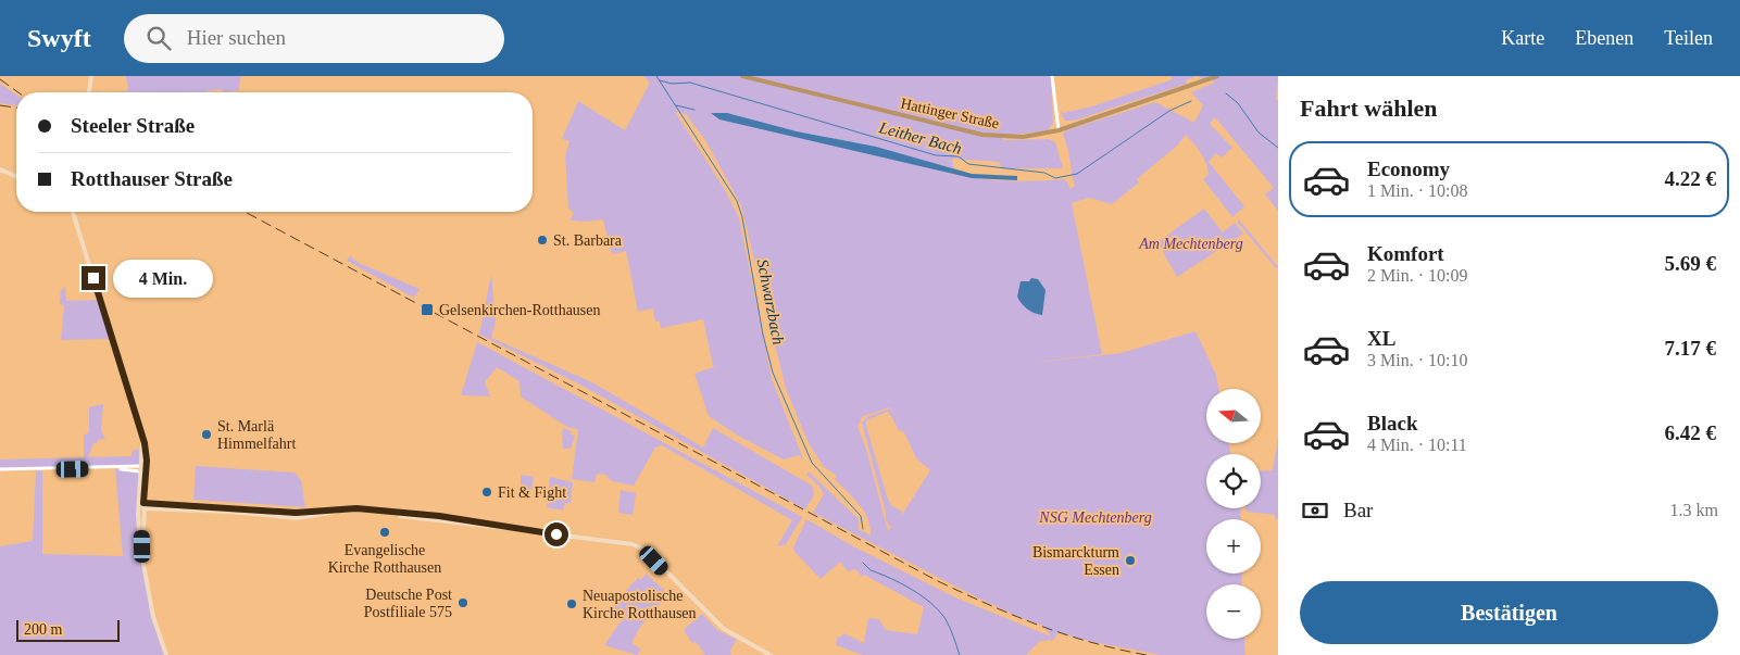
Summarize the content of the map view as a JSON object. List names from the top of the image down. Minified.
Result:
{"streets":{"main road":["Hattinger Straße"]},"water":["Leither Bach","Schwarzbach"],"parks":["Am Mechtenberg","NSG Mechtenberg"],"places":{"other":["St. Barbara","St. Marlä Himmelfahrt","Fit & Fight","Evangelische Kirche Rotthausen","Bismarckturm Essen","Deutsche Post Postfiliale 575","Neuapostolische Kirche Rotthausen"],"transit":["Gelsenkirchen-Rotthausen"]},"scale_bar":"200 m","north":"left","page":{"header":"Swyft","search":"Hier suchen","nav":["Karte","Ebenen","Teilen"],"heading":"Fahrt wählen","banner":["Steeler Straße","Rotthauser Straße"],"list":[{"name":"Economy","note":"1 Min. · 10:08","value":"4.22 €"},{"name":"Komfort","note":"2 Min. · 10:09","value":"5.69 €"},{"name":"XL","note":"3 Min. · 10:10","value":"7.17 €"},{"name":"Black","note":"4 Min. · 10:11","value":"6.42 €"}],"bubble":"4 Min.","map_buttons":["+","−"],"pay":["Bar","1.3 km"],"buttons":"Bestätigen","scale":"200 m"}}
